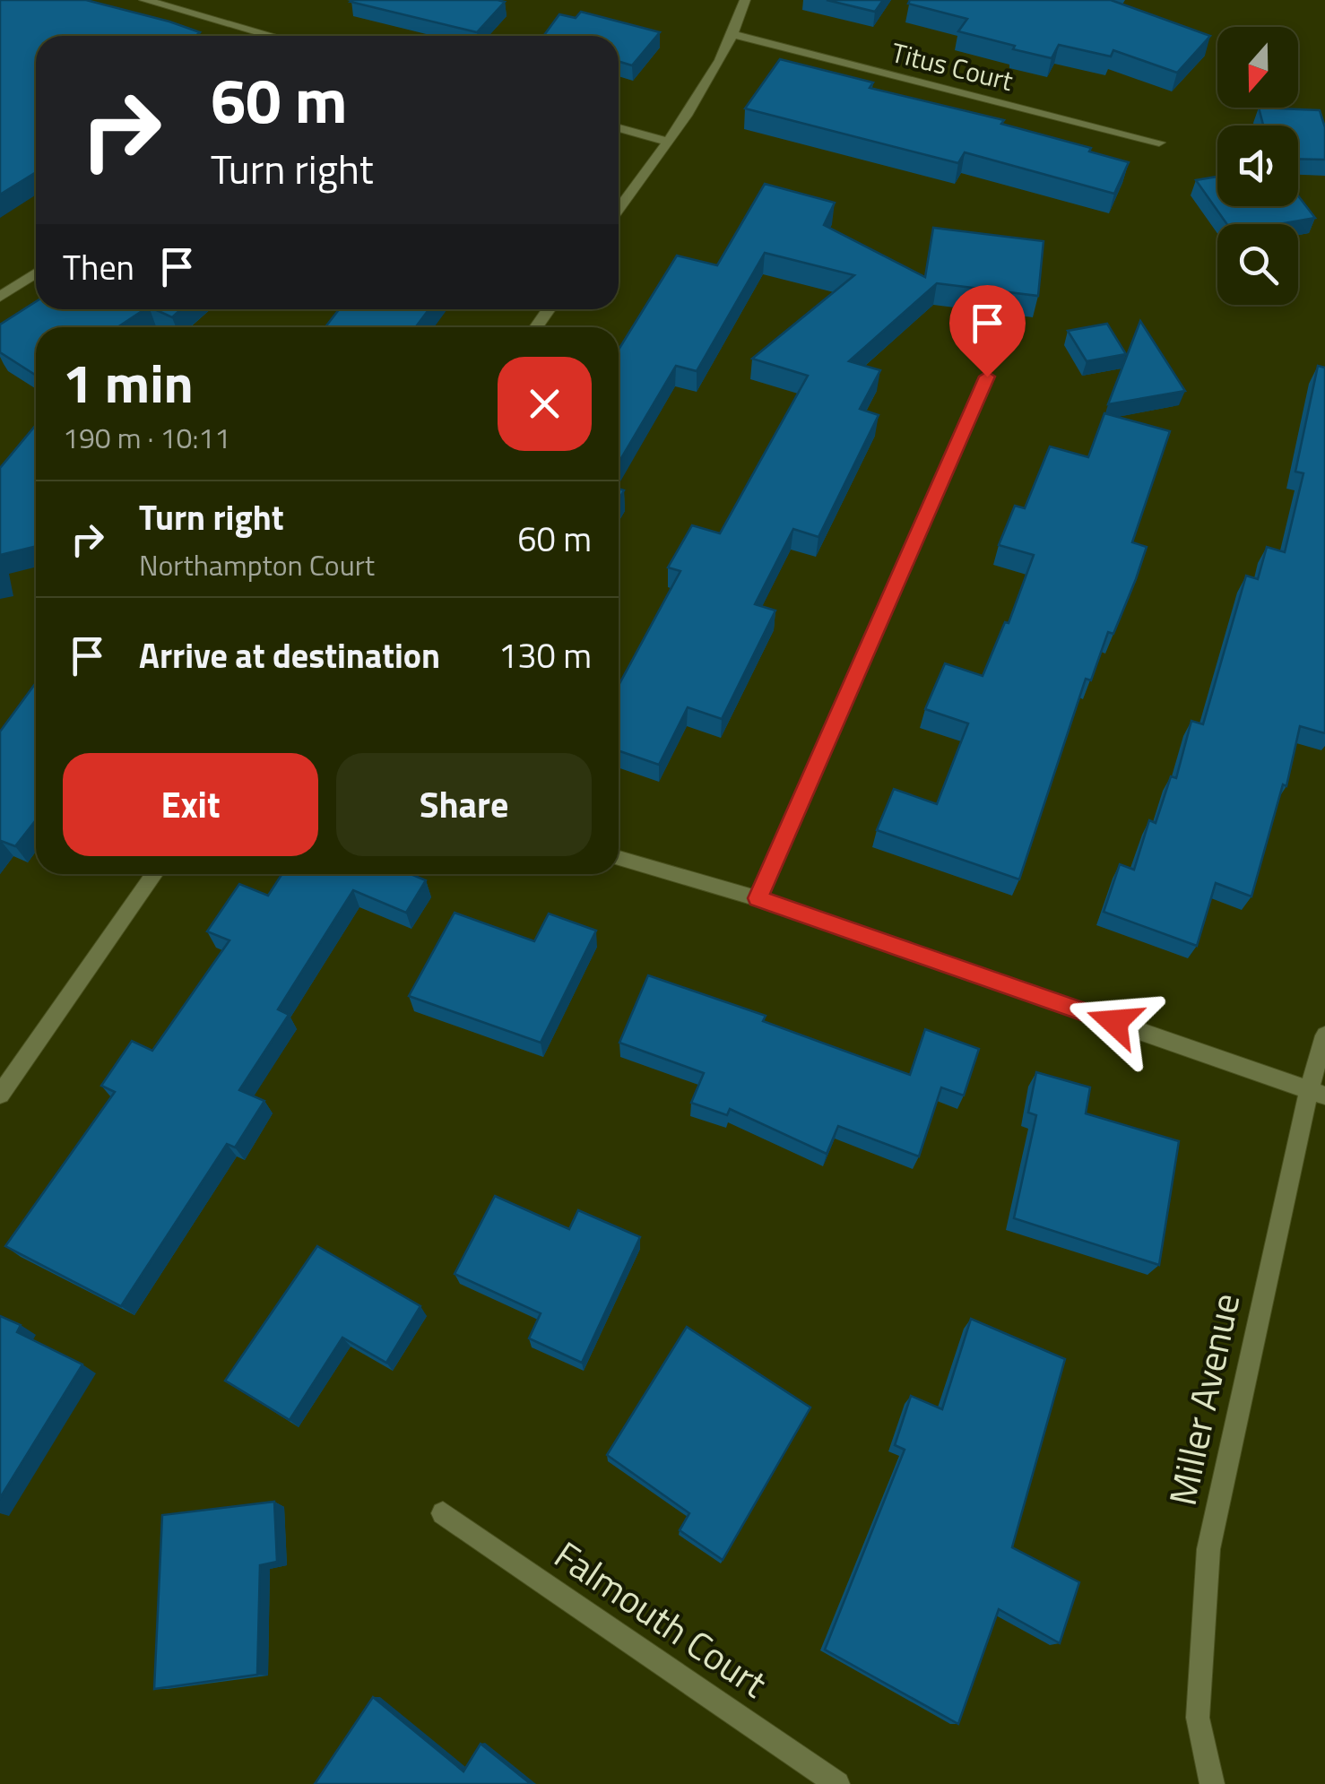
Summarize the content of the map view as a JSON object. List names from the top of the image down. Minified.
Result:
{"streets":{"street":["Titus Court","Miller Avenue","Falmouth Court"]},"north":"bottom","page":{"turn":["60 m","Turn right"],"then":"Then","heading":["1 min","190 m · 10:11"],"list":[{"name":"Turn right","note":"Northampton Court","value":"60 m"},{"name":"Arrive at destination","value":"130 m"}],"buttons":["Exit","Share"]}}
